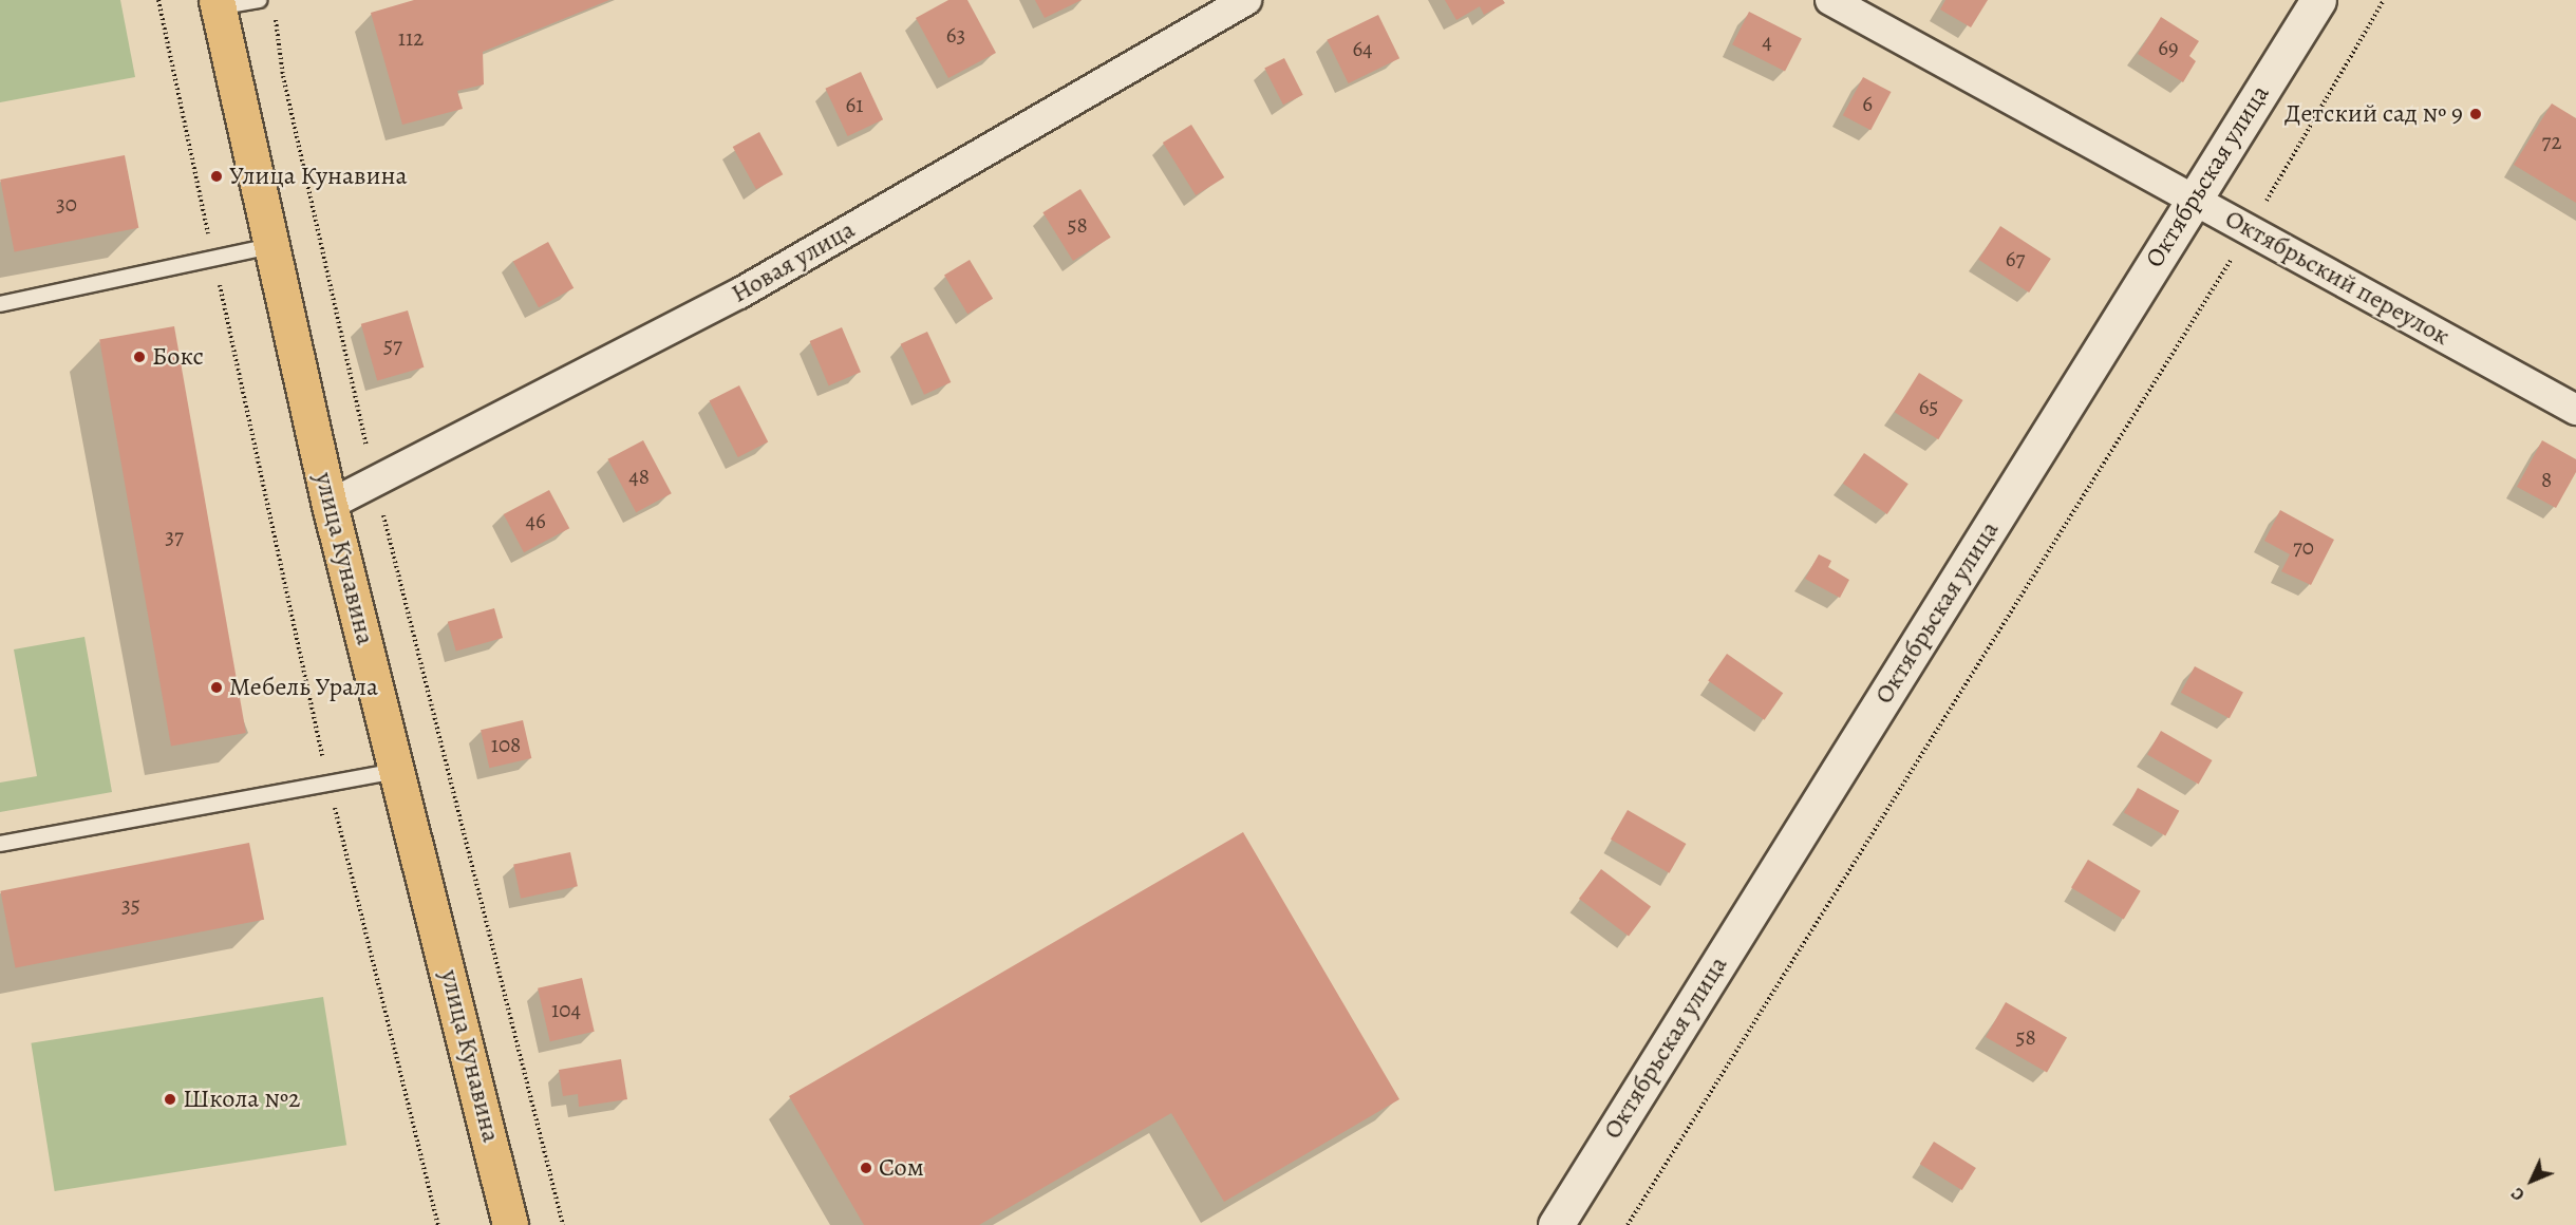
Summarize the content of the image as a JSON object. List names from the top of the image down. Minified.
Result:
{"streets":{"main road":["Октябрьская улица","улица Кунавина"],"street":["Новая улица","Октябрьский переулок"]},"crossings":[["Октябрьская улица","Октябрьский переулок"],["Новая улица","улица Кунавина"]],"places":["Детский сад № 9","Улица Кунавина","Бокс","Мебель Урала","Школа №2","Сом"],"house_numbers":["63","112","4","69","64","6","61","72","30","58","67","57","65","48","8","46","37","70","108","35","104","58"],"north":"bottom left"}
